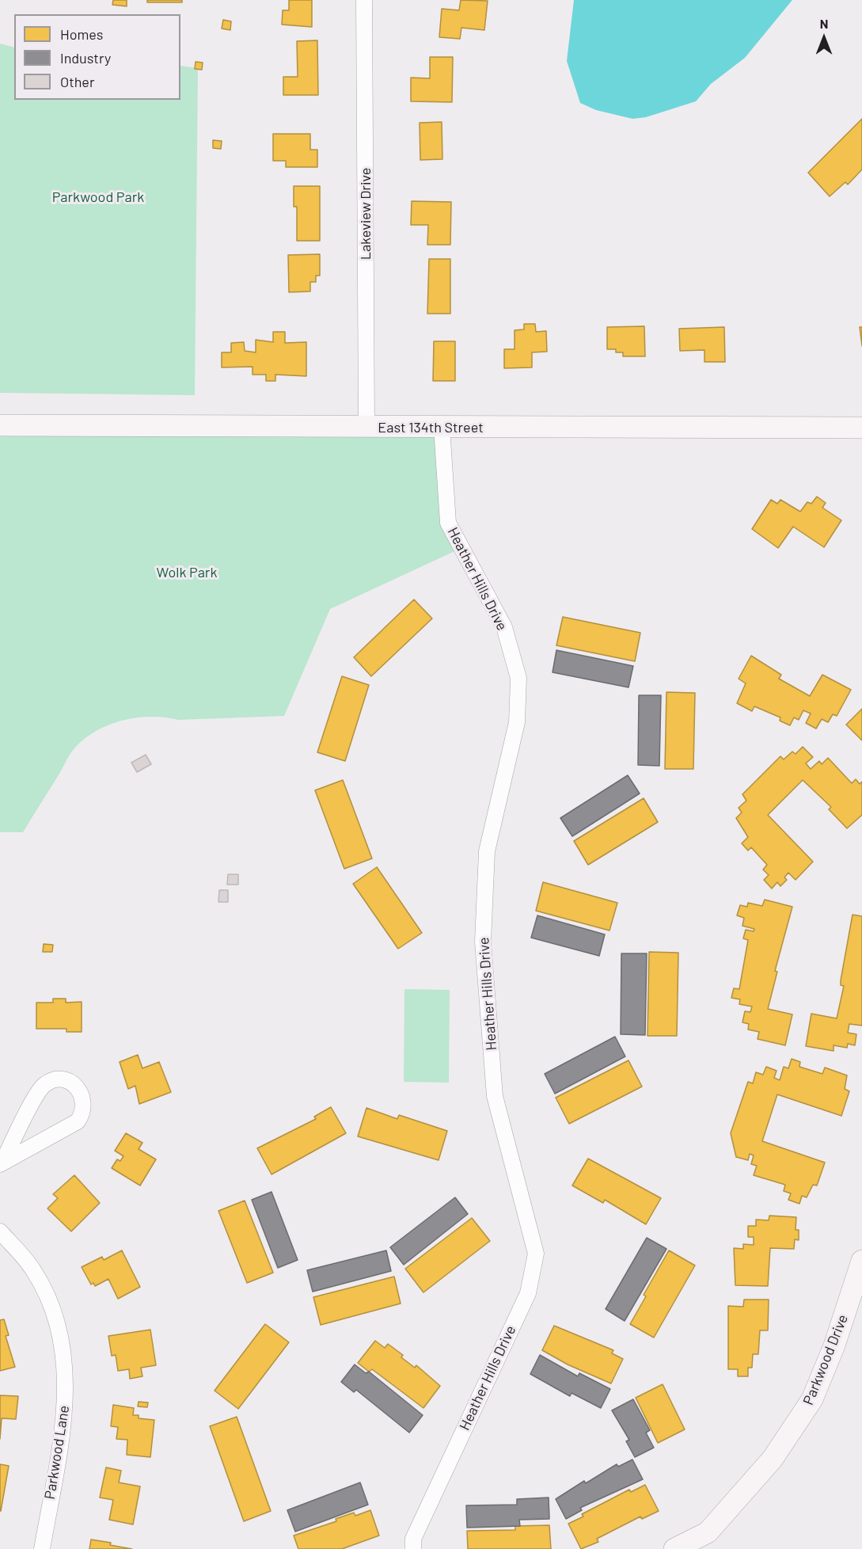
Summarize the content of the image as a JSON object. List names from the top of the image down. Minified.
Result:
{"streets":{"street":["Lakeview Drive","East 134th Street","Heather Hills Drive","Parkwood Drive","Parkwood Lane"]},"crossings":[["Lakeview Drive","East 134th Street"],["East 134th Street","Heather Hills Drive"]],"parks":["Parkwood Park","Wolk Park"],"legend":["Homes","Industry","Other"],"north":"top"}
